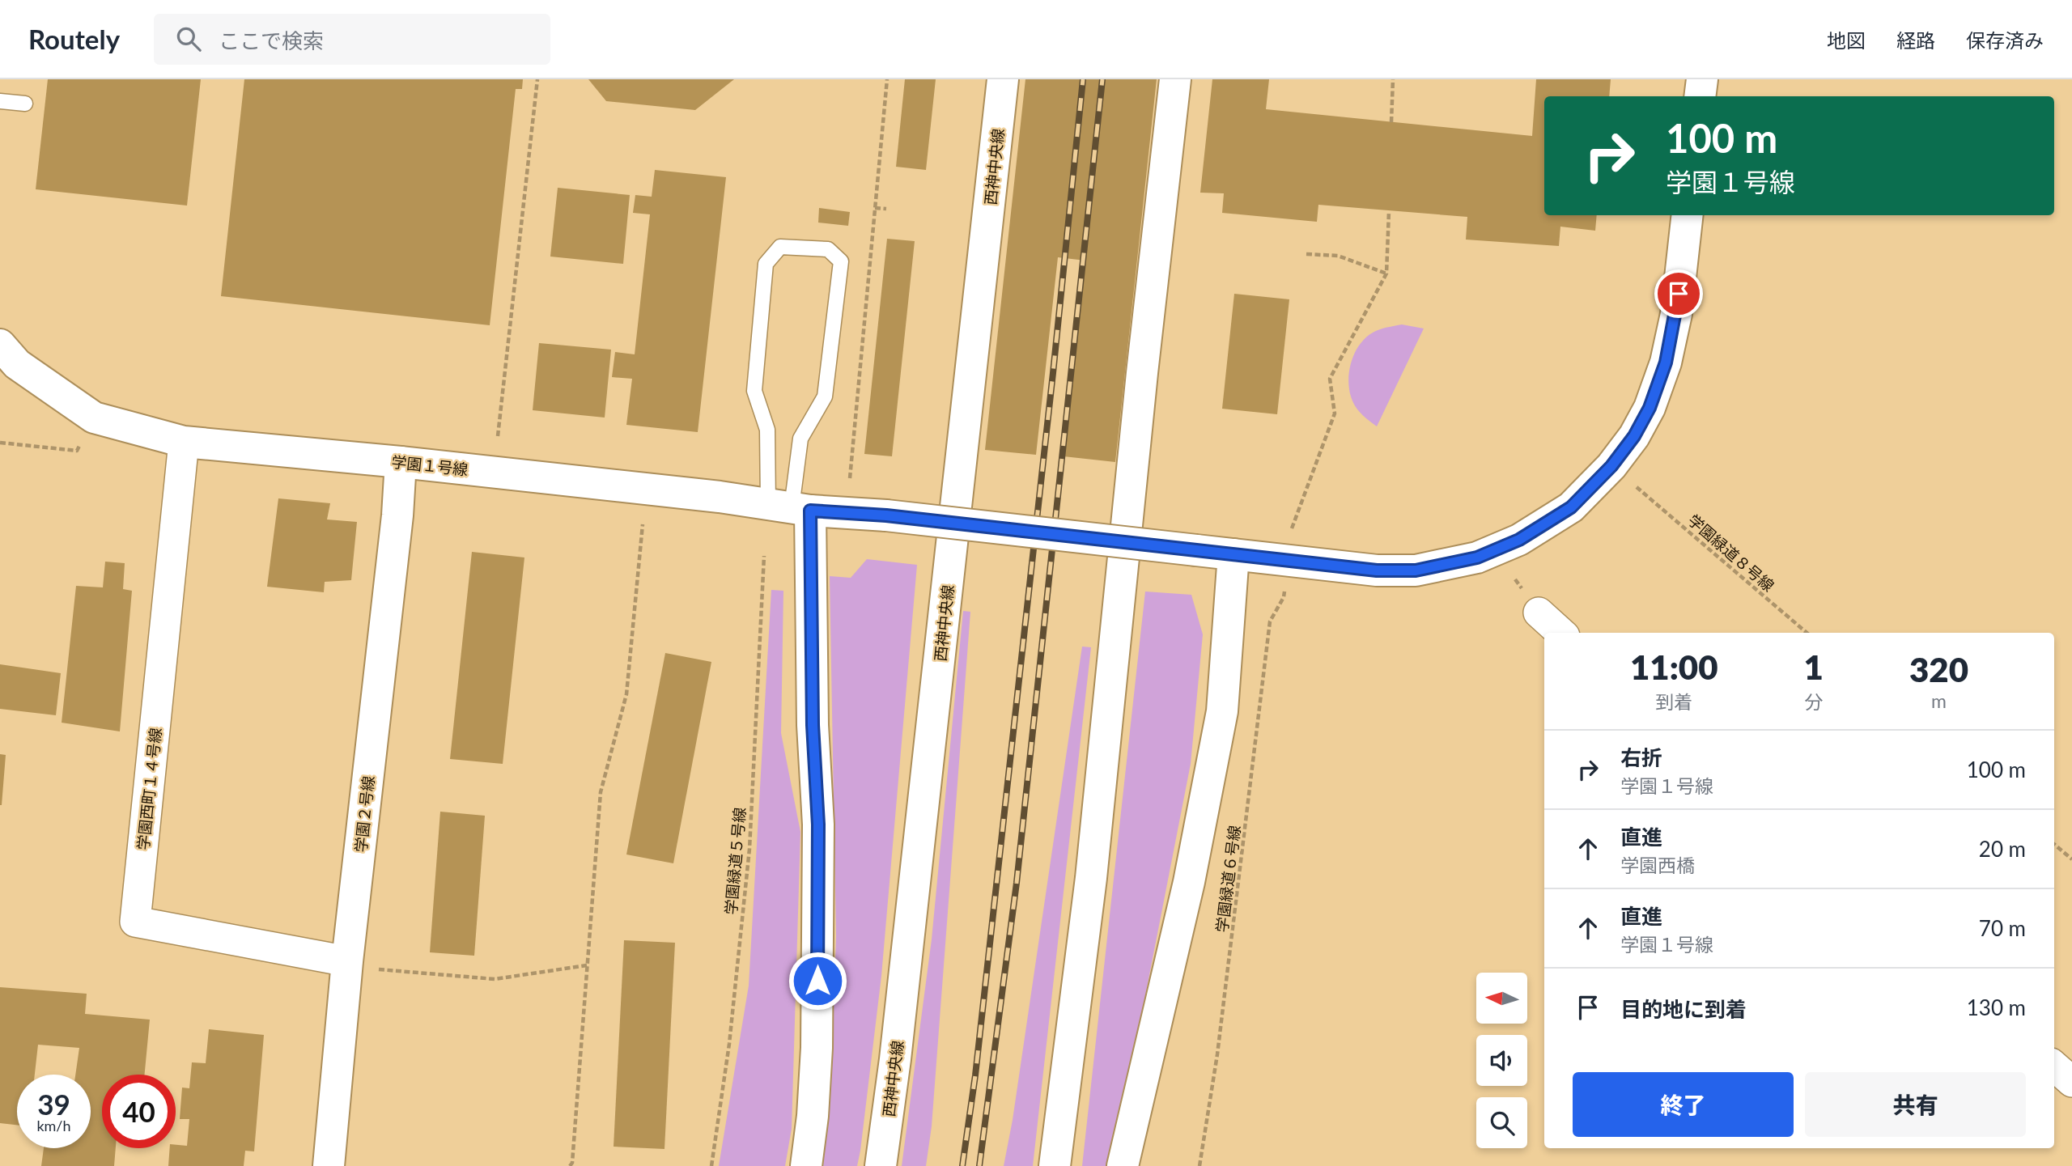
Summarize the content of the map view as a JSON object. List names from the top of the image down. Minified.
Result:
{"streets":{"street":["西神中央線","学園１号線","学園西町１４号線","学園２号線"],"path":["学園緑道８号線","学園緑道５号線","学園緑道６号線"]},"crossings":[["学園１号線","学園西町１４号線"],["学園１号線","学園２号線"],["学園西町１４号線","学園２号線"]],"north":"left","page":{"header":"Routely","search":"ここで検索","nav":["地図","経路","保存済み"],"turn":["100 m","学園１号線"],"eta":["11:00","到着","1","分","320","m"],"list":[{"name":"右折","note":"学園１号線","value":"100 m"},{"name":"直進","note":"学園西橋","value":"20 m"},{"name":"直進","note":"学園１号線","value":"70 m"},{"name":"目的地に到着","value":"130 m"}],"buttons":["終了","共有"],"speed":"39 km/h","limit":"40"}}
